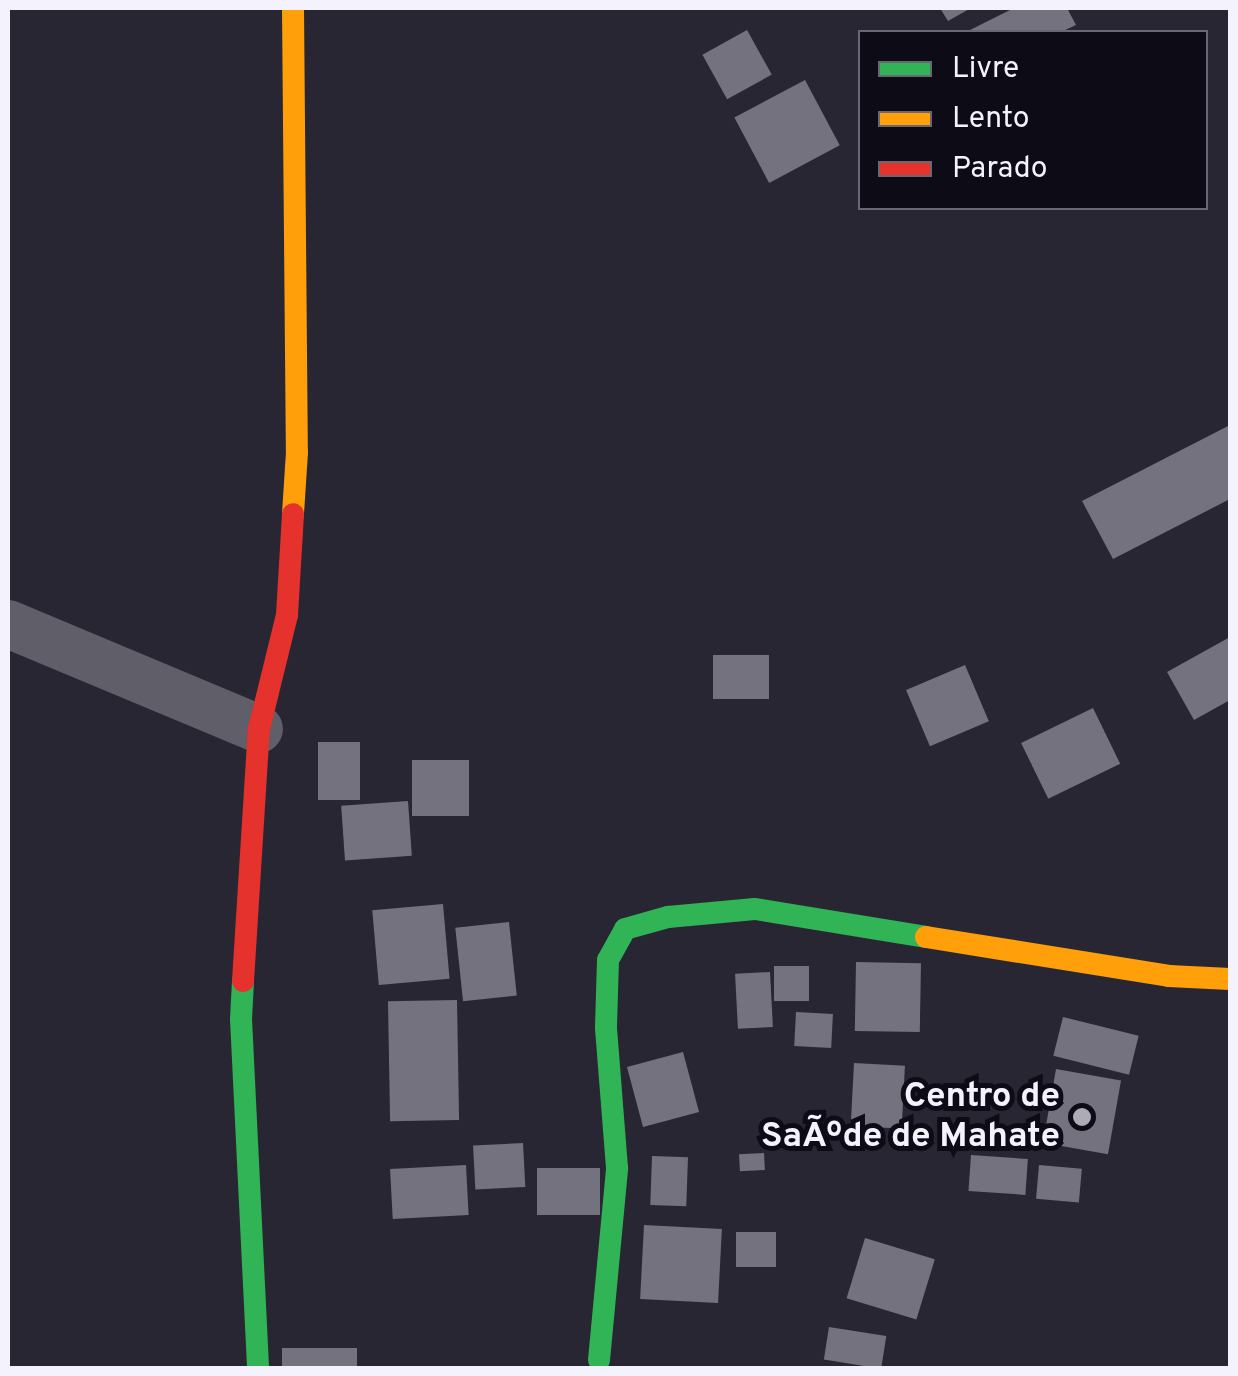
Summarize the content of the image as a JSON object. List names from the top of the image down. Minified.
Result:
{"places":["Centro de SaÃºde de Mahate"],"legend":["Livre","Lento","Parado"]}
